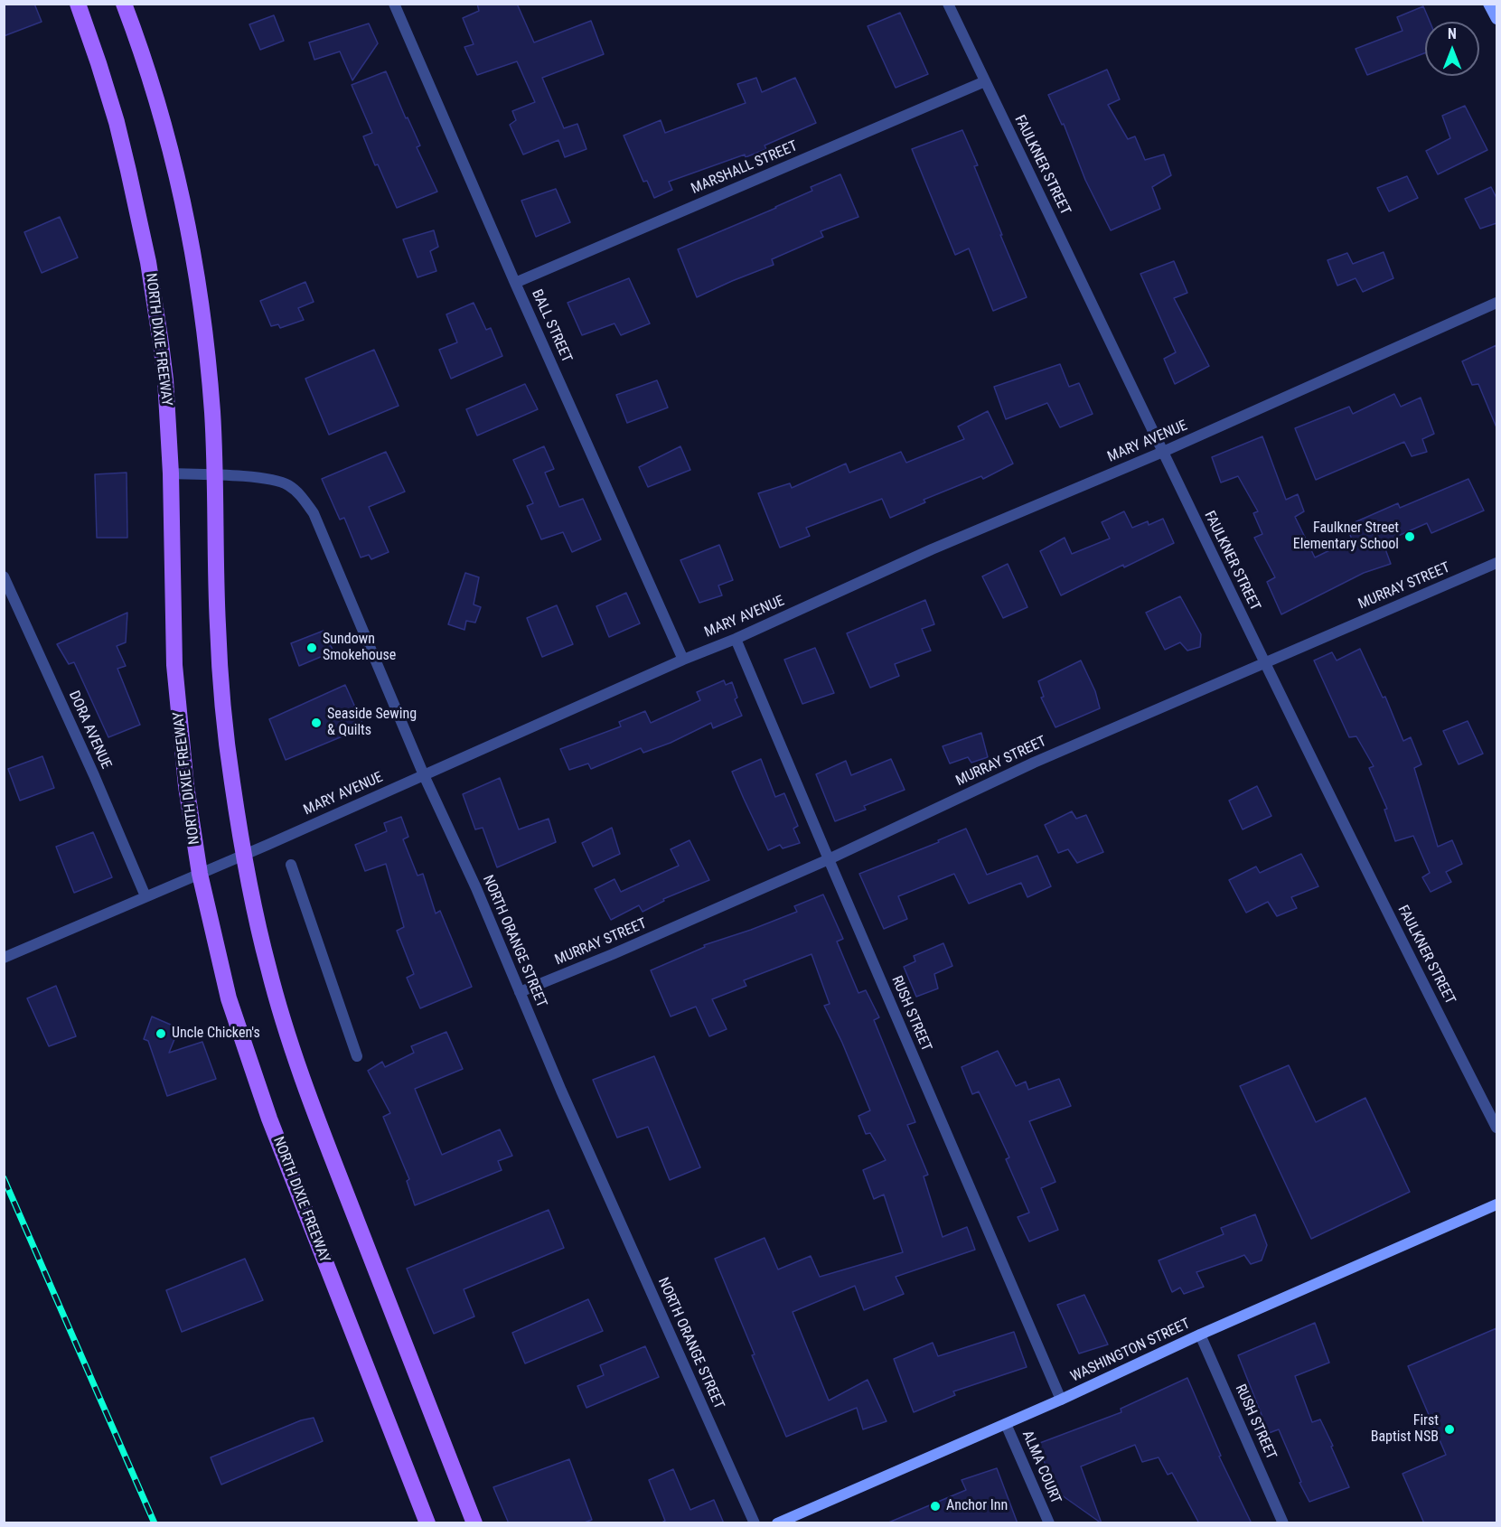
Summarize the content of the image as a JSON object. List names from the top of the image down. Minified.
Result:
{"streets":{"main road":["NORTH DIXIE FREEWAY"],"street":["FAULKNER STREET","MARSHALL STREET","BALL STREET","MARY AVENUE","MURRAY STREET","DORA AVENUE","NORTH ORANGE STREET","RUSH STREET","WASHINGTON STREET","ALMA COURT"]},"crossings":[["FAULKNER STREET","MARSHALL STREET"],["FAULKNER STREET","MARY AVENUE"],["FAULKNER STREET","MURRAY STREET"],["MARSHALL STREET","BALL STREET"],["BALL STREET","MARY AVENUE"],["NORTH DIXIE FREEWAY","MARY AVENUE"],["NORTH DIXIE FREEWAY","NORTH ORANGE STREET"],["MARY AVENUE","DORA AVENUE"],["MARY AVENUE","NORTH ORANGE STREET"],["MARY AVENUE","RUSH STREET"],["MURRAY STREET","NORTH ORANGE STREET"],["MURRAY STREET","RUSH STREET"],["RUSH STREET","WASHINGTON STREET"],["WASHINGTON STREET","ALMA COURT"]],"places":["Faulkner Street Elementary School","Sundown Smokehouse","Seaside Sewing & Quilts","Uncle Chicken's","First Baptist NSB","Anchor Inn"],"north":"top"}
